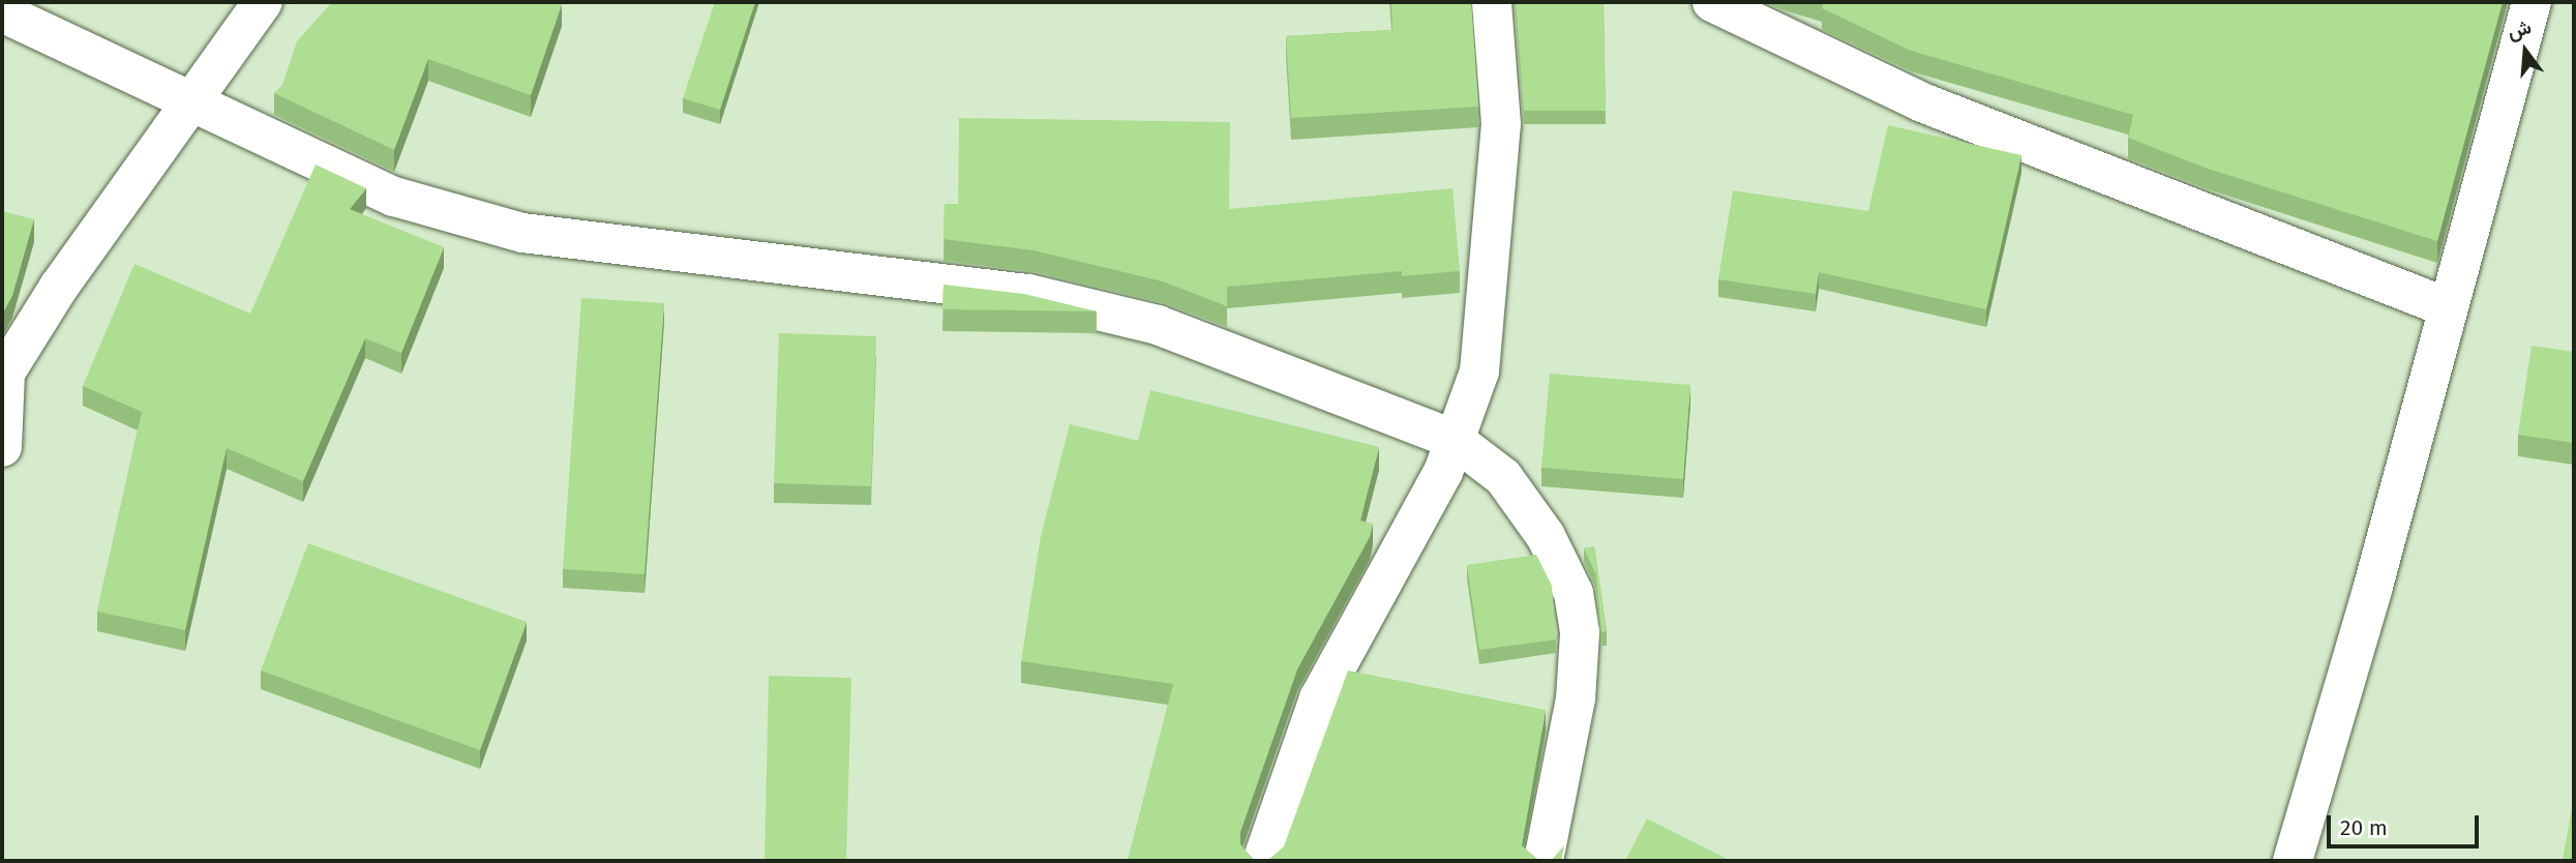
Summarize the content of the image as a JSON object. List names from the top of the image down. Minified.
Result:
{"scale_bar":"20 m","north":"top"}
